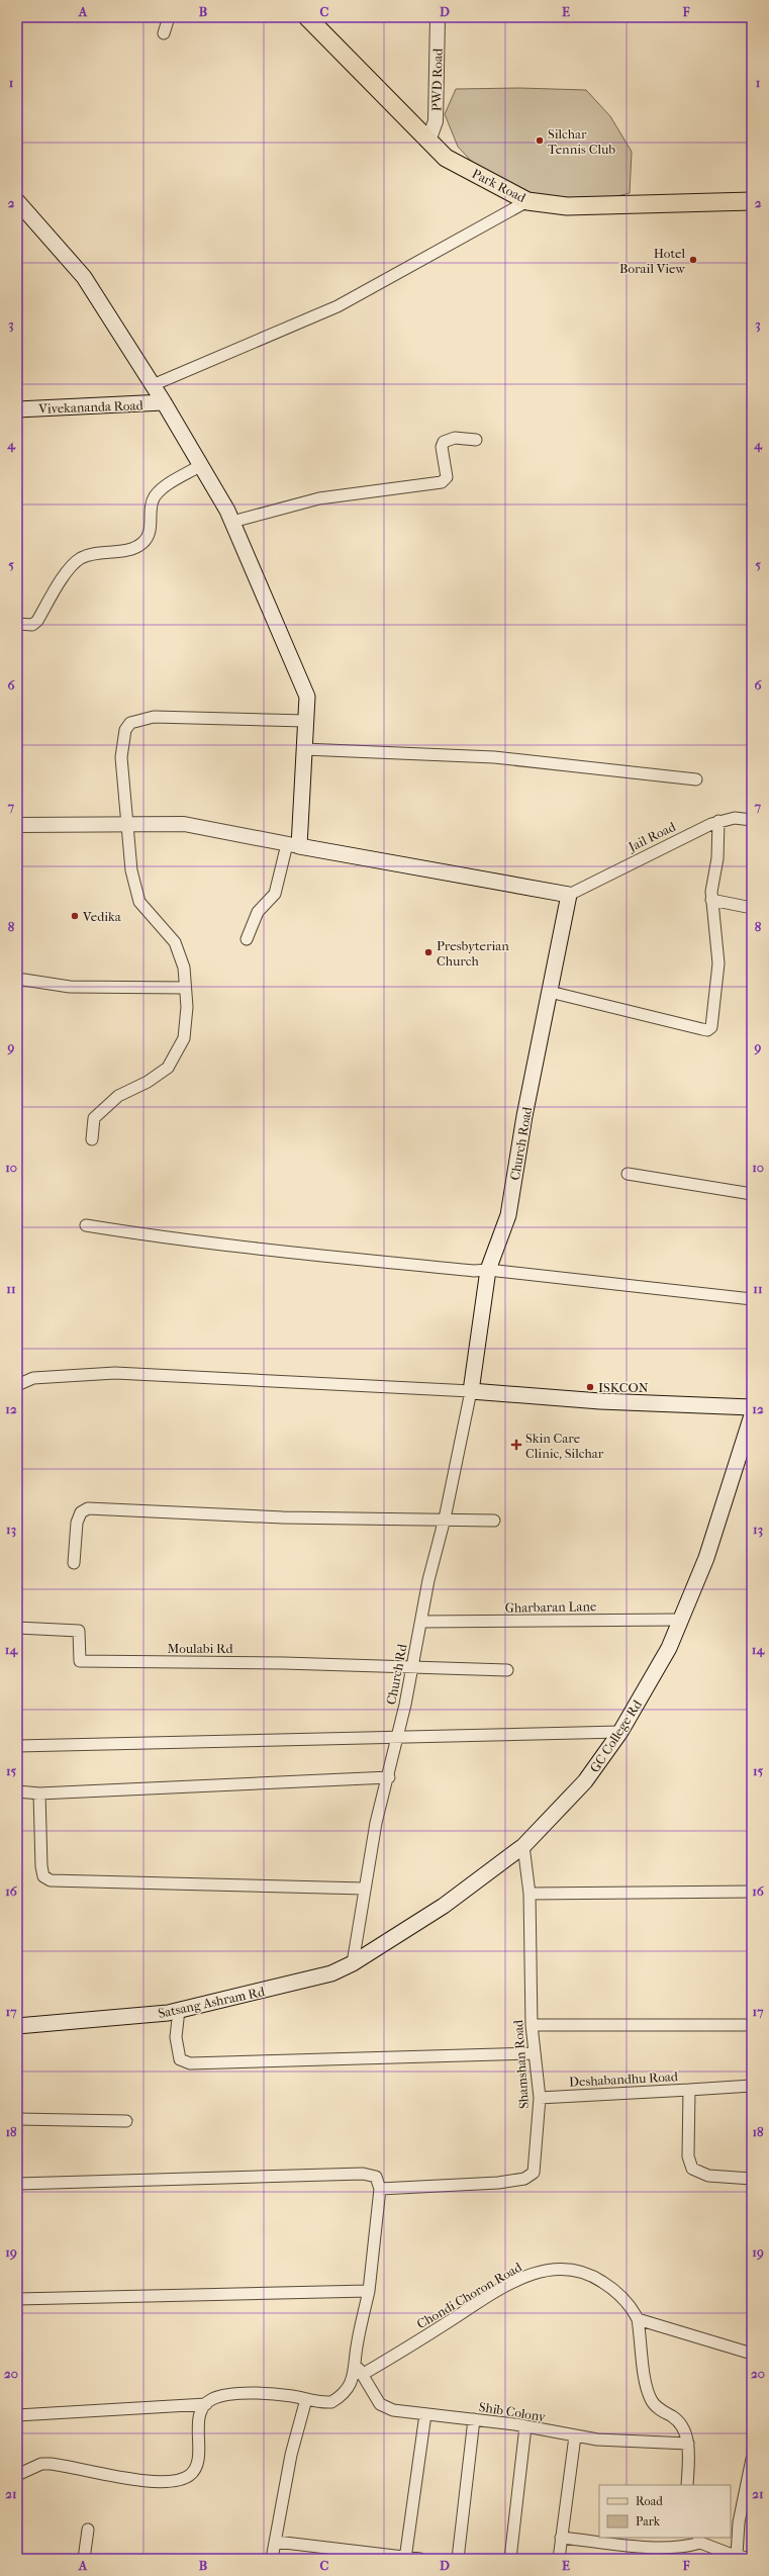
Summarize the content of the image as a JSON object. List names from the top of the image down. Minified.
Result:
{"streets":{"main road":["Park Road","Vivekananda Road","Church Road","GC College Rd","Satsang Ashram Rd"],"street":["PWD Road","Jail Road","Gharbaran Lane","Moulabi Rd","Church Rd","Shamshan Road","Deshabandhu Road","Chondi Choron Road","Shib Colony"]},"crossings":[["PWD Road","Park Road"],["Jail Road","Church Road"],["Church Road","Church Rd"],["Gharbaran Lane","Church Rd"],["Gharbaran Lane","GC College Rd"],["Moulabi Rd","Church Rd"],["Church Rd","GC College Rd"],["Church Rd","Satsang Ashram Rd"],["GC College Rd","Satsang Ashram Rd"],["GC College Rd","Shamshan Road"],["Shamshan Road","Deshabandhu Road"],["Chondi Choron Road","Shib Colony"]],"places":{"other":["Silchar Tennis Club","Hotel Borail View","Vedika","Presbyterian Church","ISKCON"],"health":["Skin Care Clinic, Silchar"]},"legend":["Road","Park"],"grid":{"columns":["A","B","C","D","E","F"],"rows":["1","2","3","4","5","6","7","8","9","10","11","12","13","14","15","16","17","18","19","20","21"]}}
